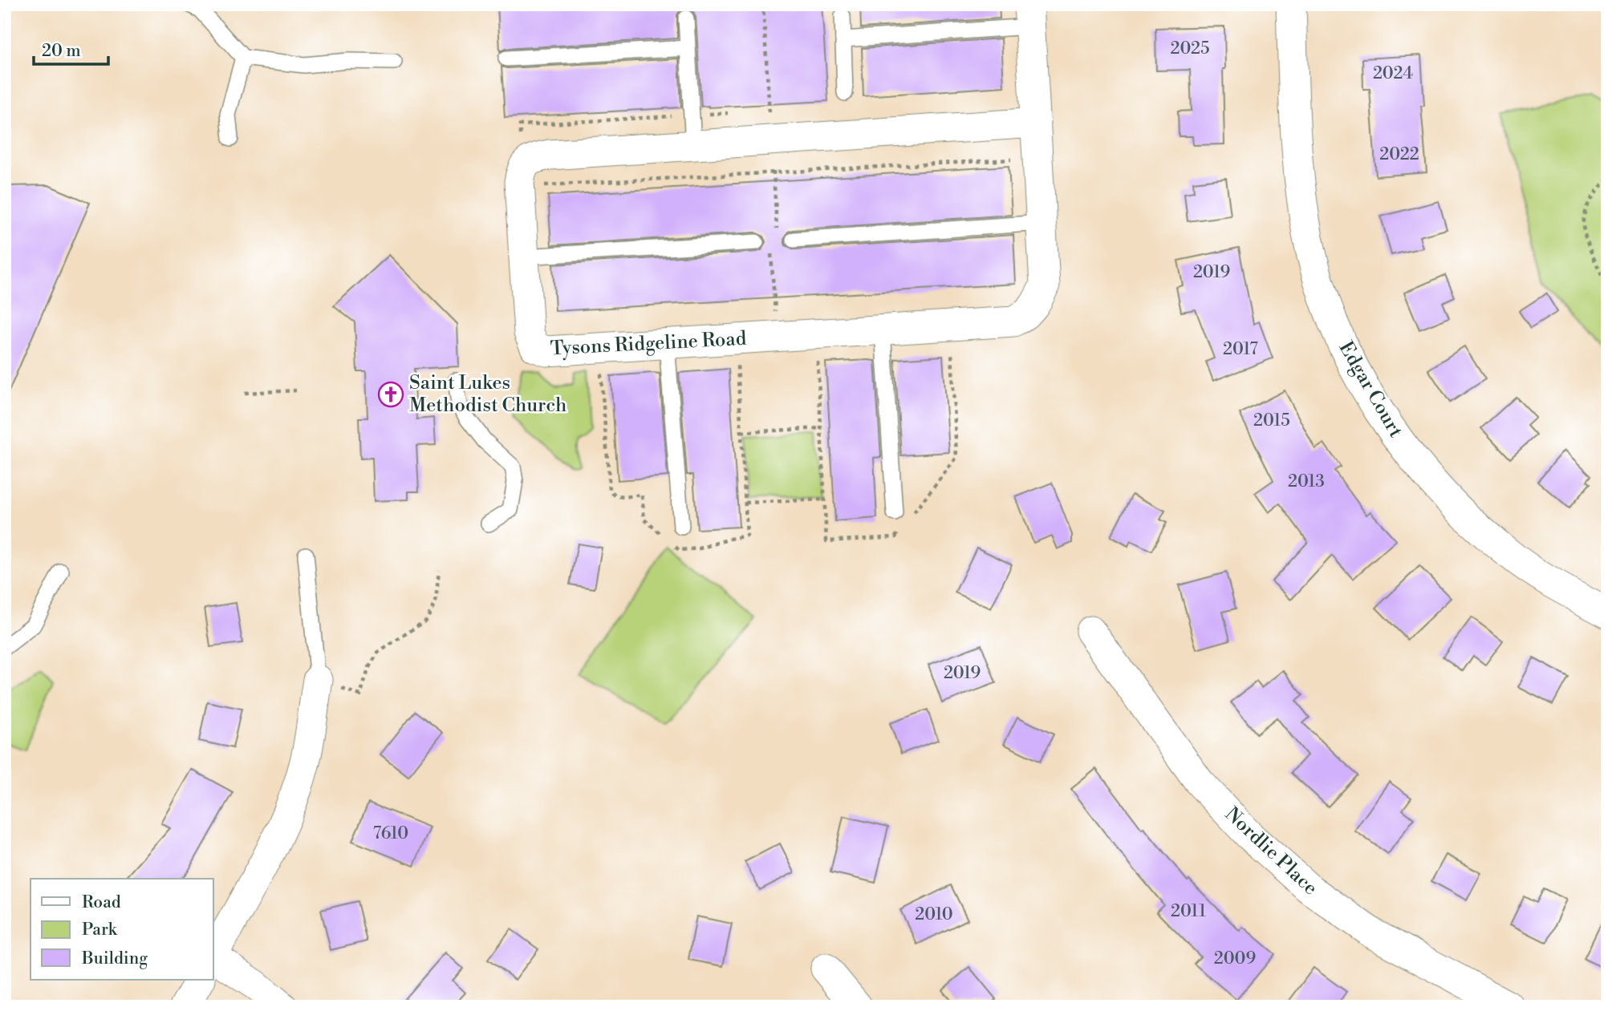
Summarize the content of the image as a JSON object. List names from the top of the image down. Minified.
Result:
{"streets":{"street":["Tysons Ridgeline Road","Edgar Court","Nordlie Place"]},"places":{"church":["Saint Lukes Methodist Church"]},"house_numbers":["2025","2024","2022","2019","2017","2015","2013","2019","7610","2011","2010","2009"],"legend":["Road","Park","Building"],"scale_bar":"20 m"}
